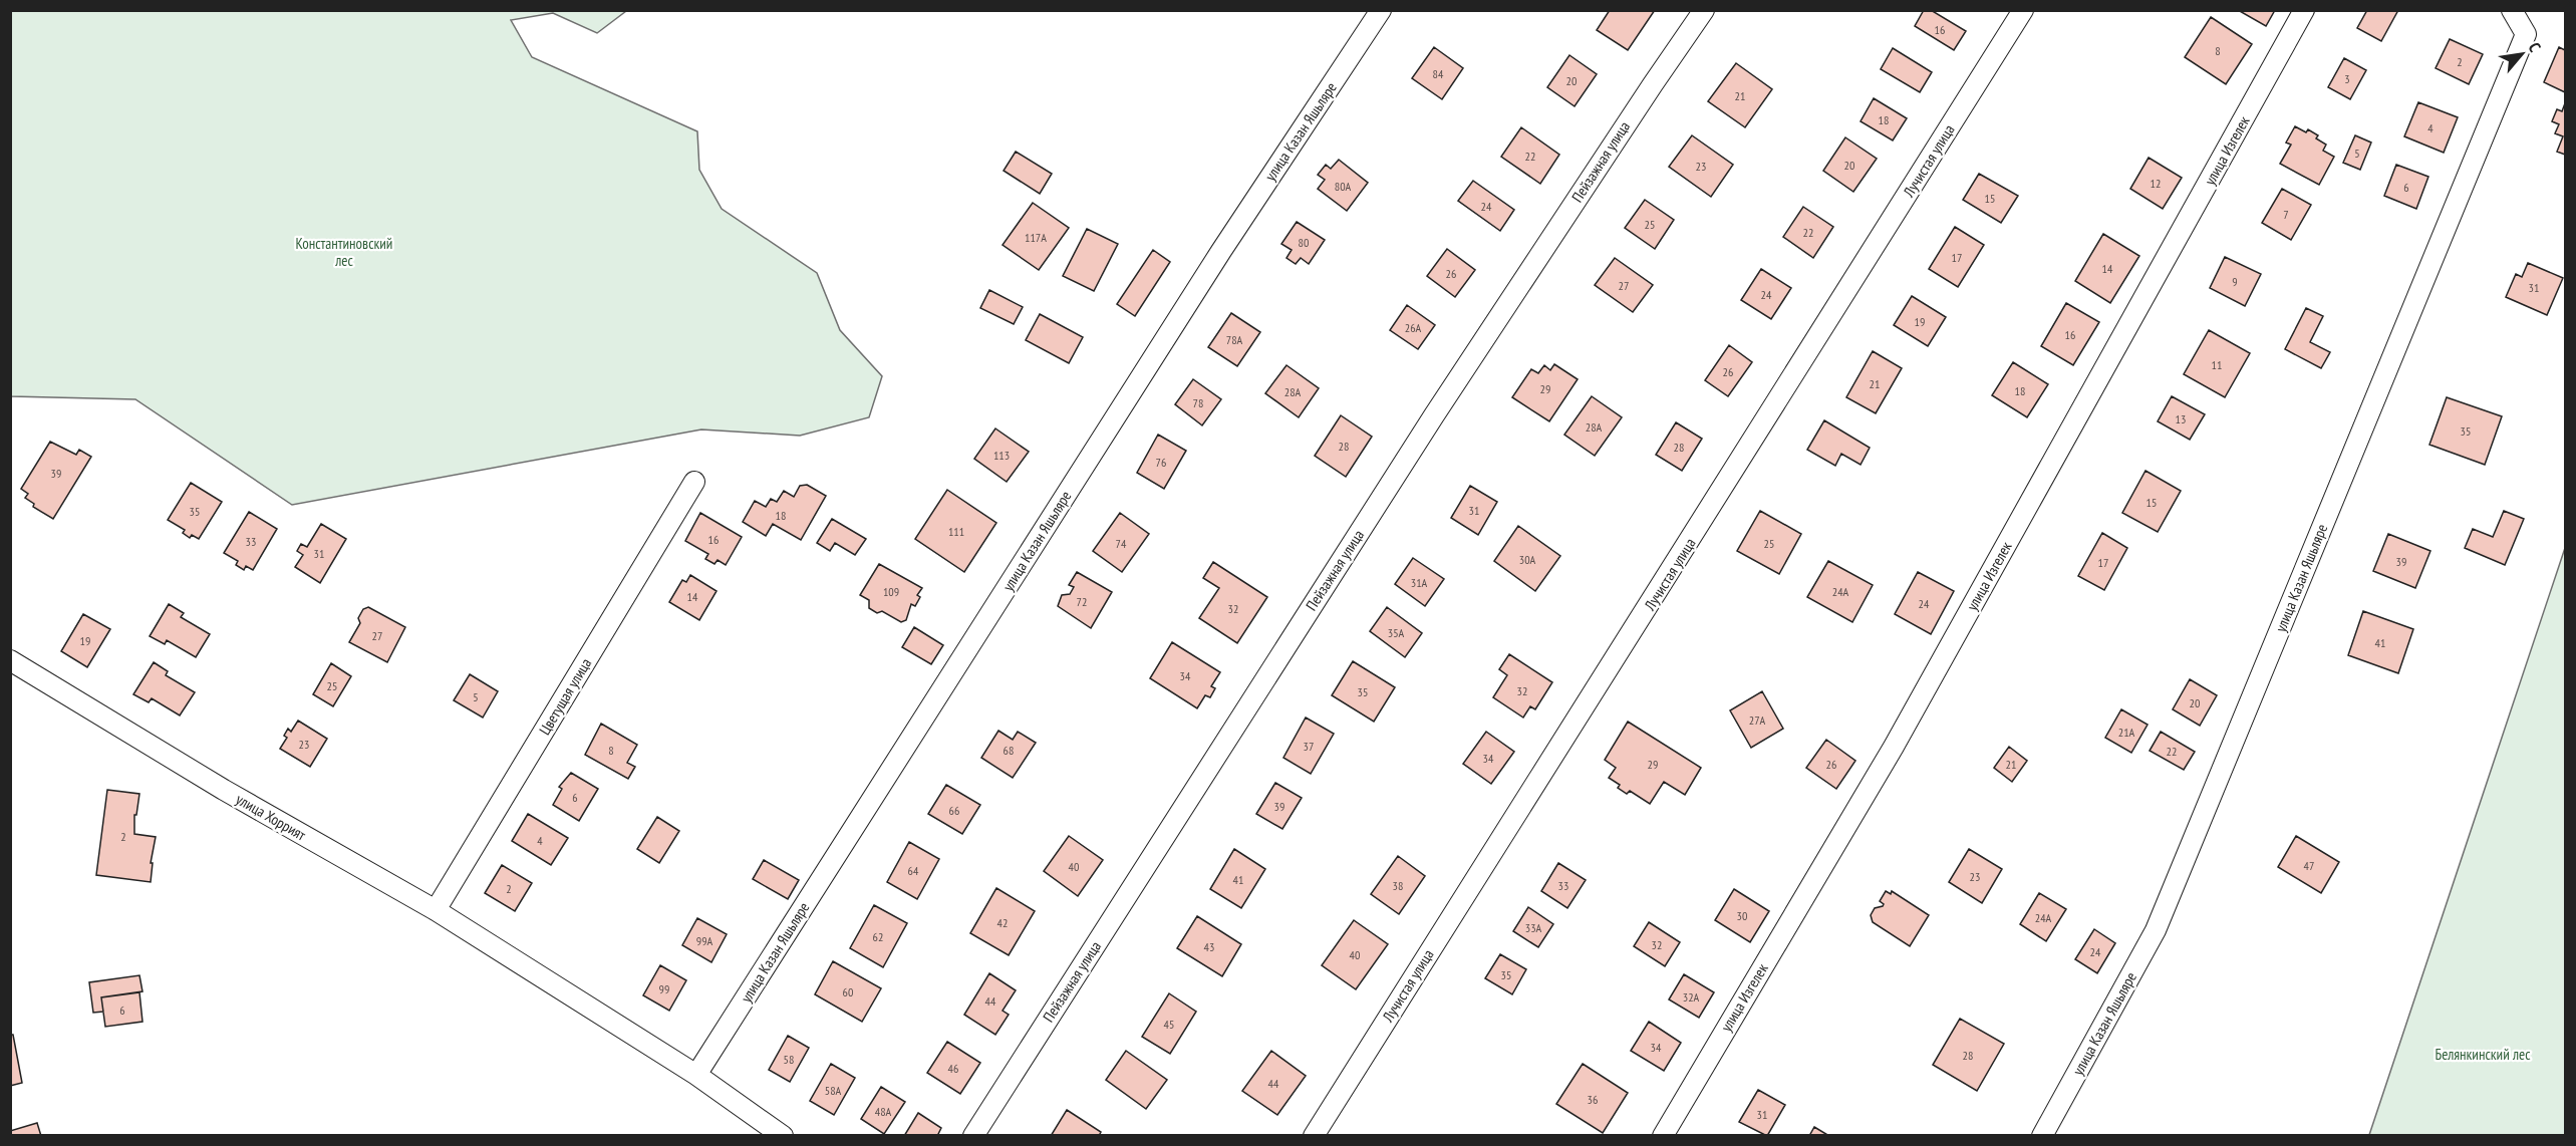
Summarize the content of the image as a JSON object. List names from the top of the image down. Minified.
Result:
{"streets":{"street":["улица Казан Яшьляре","улица Изгелек","Лучистая улица","Пейзажная улица","Цветущая улица","улица Хоррият"]},"crossings":[["улица Казан Яшьляре","улица Хоррият"],["Цветущая улица","улица Хоррият"]],"parks":["Константиновский лес","Белянкинский лес"],"house_numbers":["16","8","2","84","3","20","21","18","4","5","22","20","23","12","80А","6","15","24","7","25","22","117А","80","17","14","26","9","27","31","24","19","26А","16","78А","11","26","21","29","18","28А","78","13","28А","35","28","28","113","76","39","15","31","35","18","111","16","33","74","25","31","30А","39","17","31А","109","24А","14","72","24","32","35А","27","19","41","34","25","32","35","5","20","27А","21А","23","37","8","68","22","34","29","26","21","6","39","66","2","4","47","40","64","23","41","38","33","2","30","24А","42","33А","62","99А","32","43","24","40","35","99","60","32А","44","6","45","34","28","58","46","44","58А","36","48А","31"],"north":"top right"}
